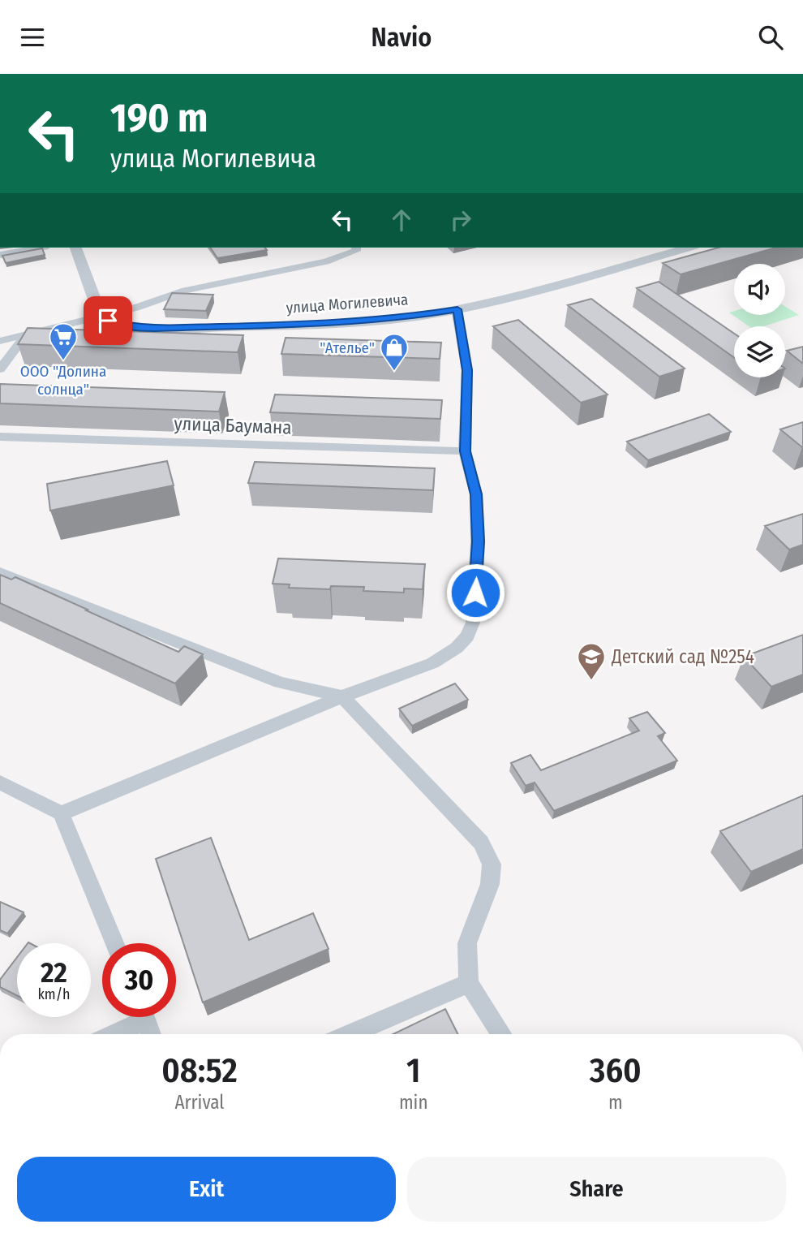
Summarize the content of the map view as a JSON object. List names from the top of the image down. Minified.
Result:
{"streets":{"street":["улица Могилевича","улица Баумана"]},"places":{"supermarket":["ООО \"Долина солнца\""],"shop":["\"Ателье\""],"school or university":["Детский сад №254"]},"page":{"header":"Navio","turn":["190 m","улица Могилевича"],"speed":"22 km/h","limit":"30","eta":["08:52","Arrival","1","min","360","m"],"buttons":["Exit","Share"]}}
